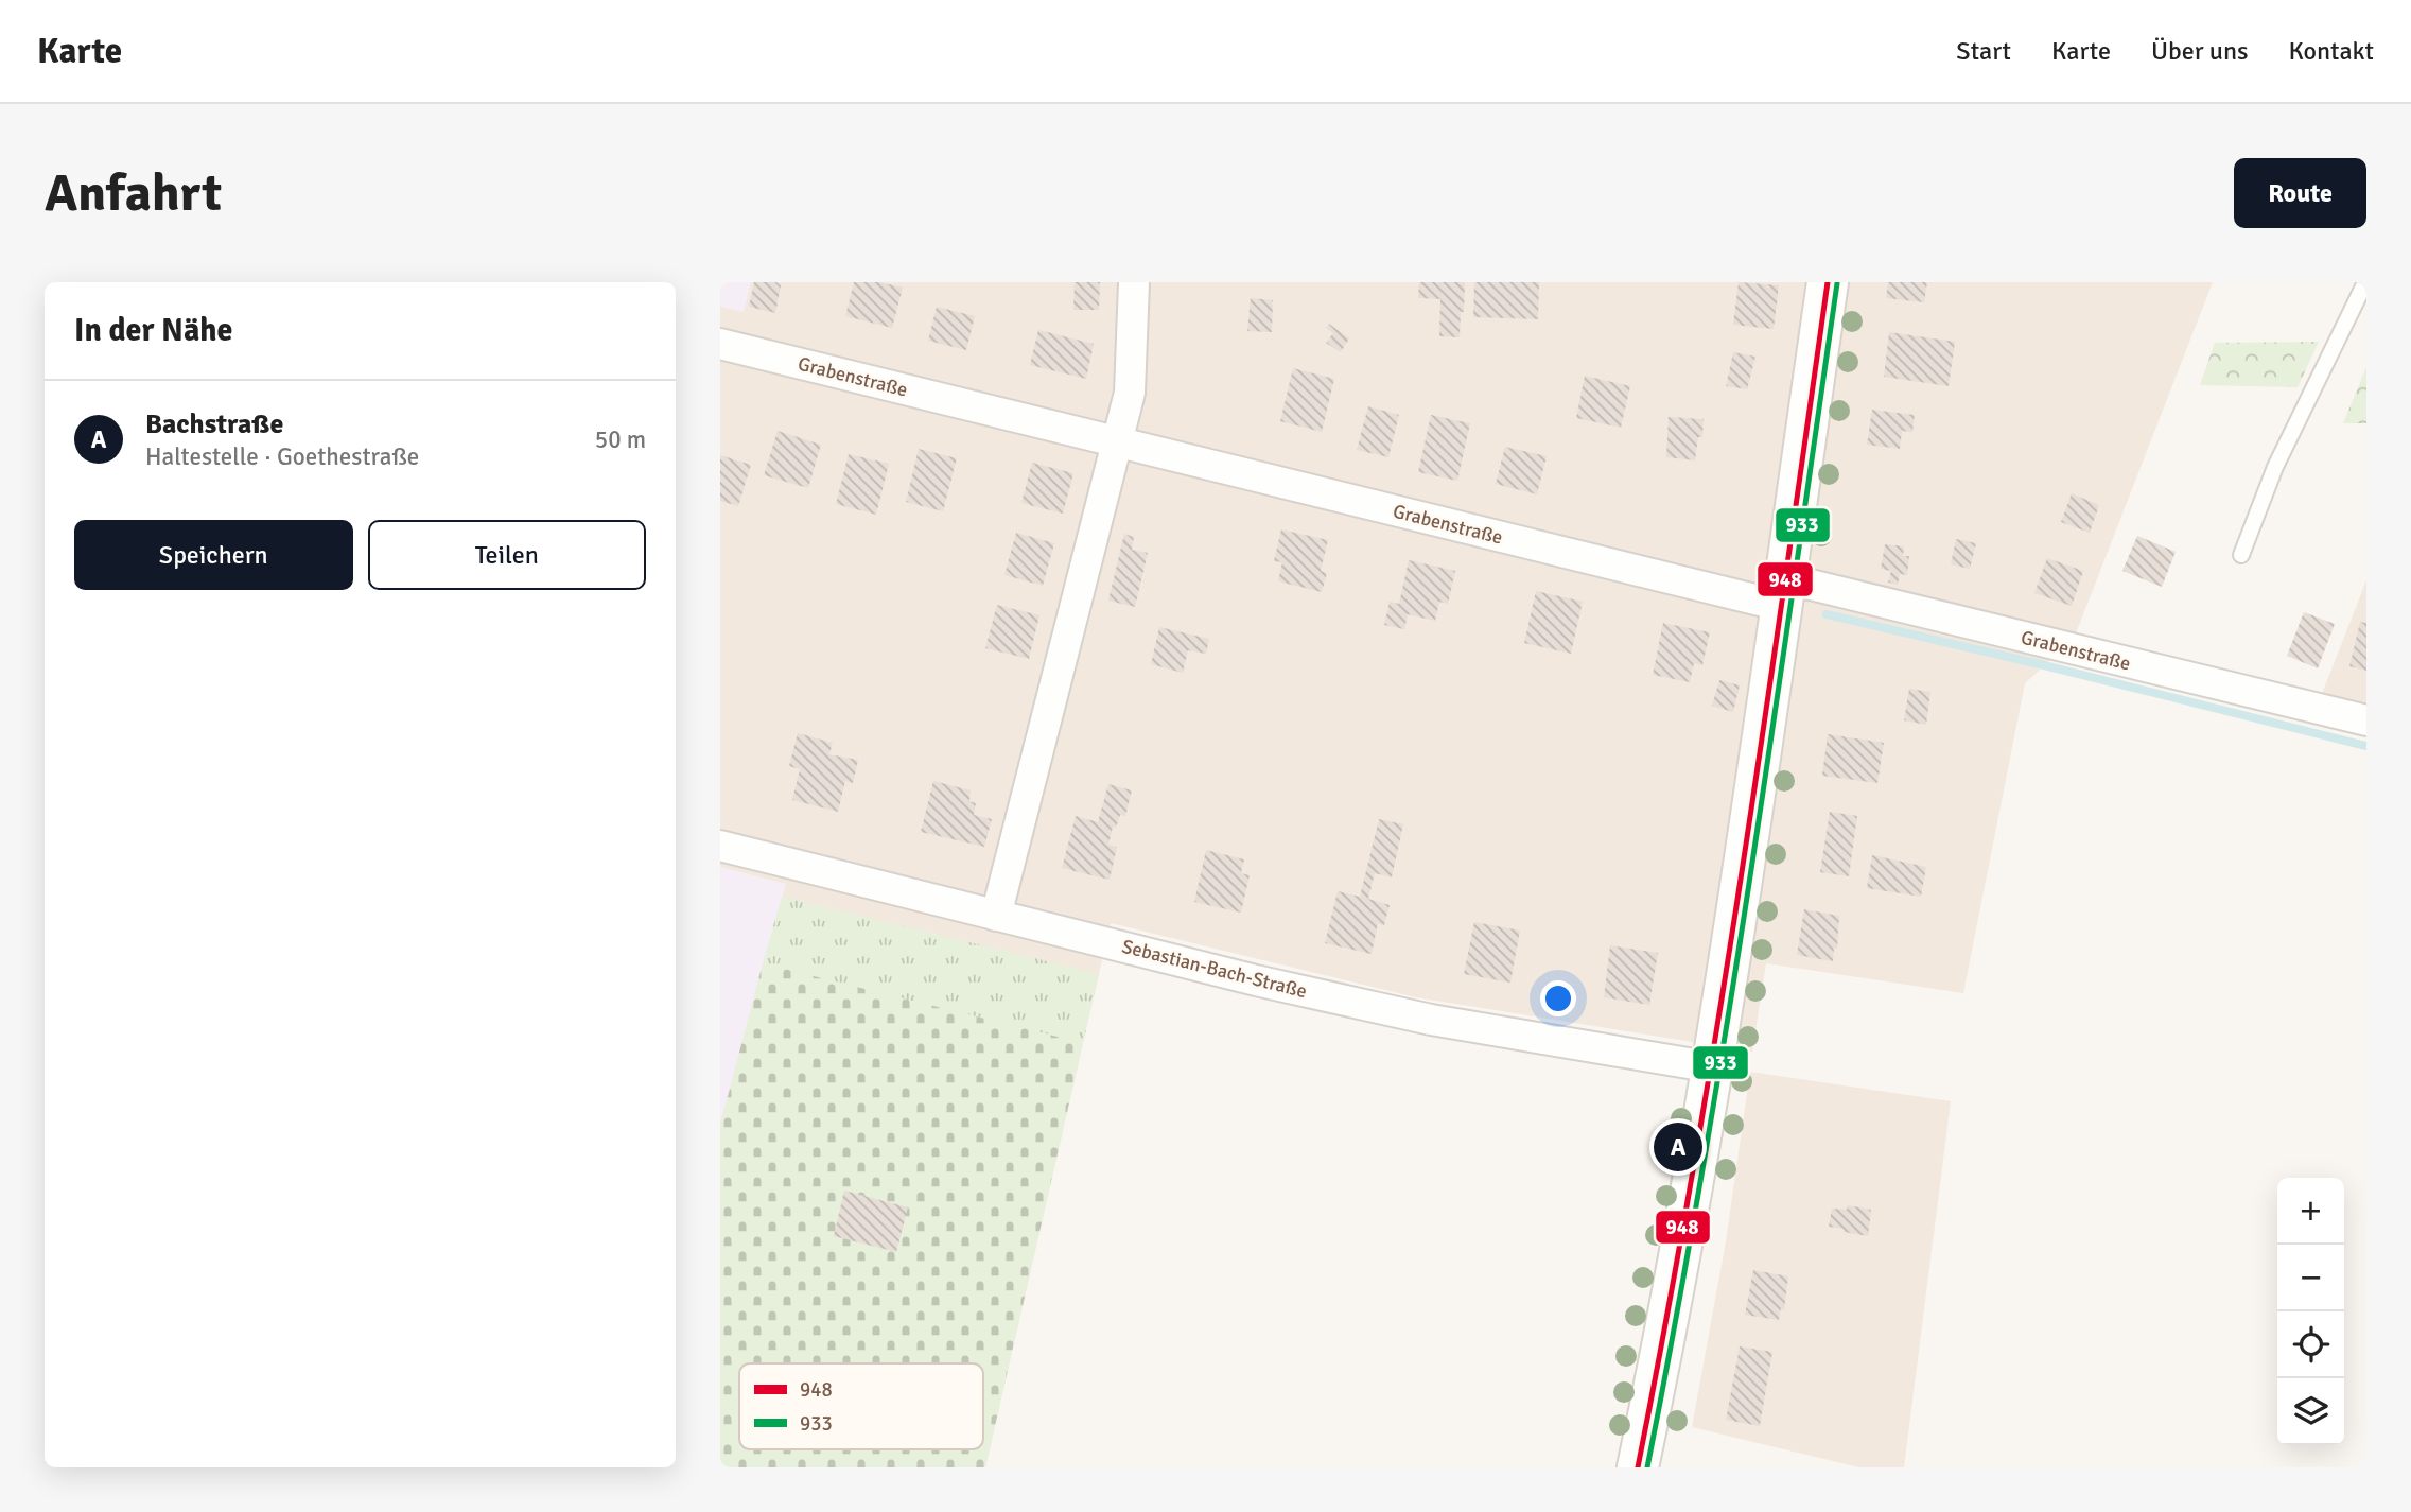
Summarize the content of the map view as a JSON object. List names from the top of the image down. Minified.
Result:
{"streets":{"street":["Grabenstraße","Sebastian-Bach-Straße"]},"lines":["transit line 948","transit line 933"],"legend":["948","933"],"page":{"header":"Karte","nav":["Start","Karte","Über uns","Kontakt"],"buttons":["Route",["Speichern","Teilen"]],"title":"Anfahrt","heading":"In der Nähe","list":[{"mark":"A","name":"Bachstraße","note":"Haltestelle · Goethestraße","value":"50 m"}],"pins":"A","map_buttons":["+","−"]}}
